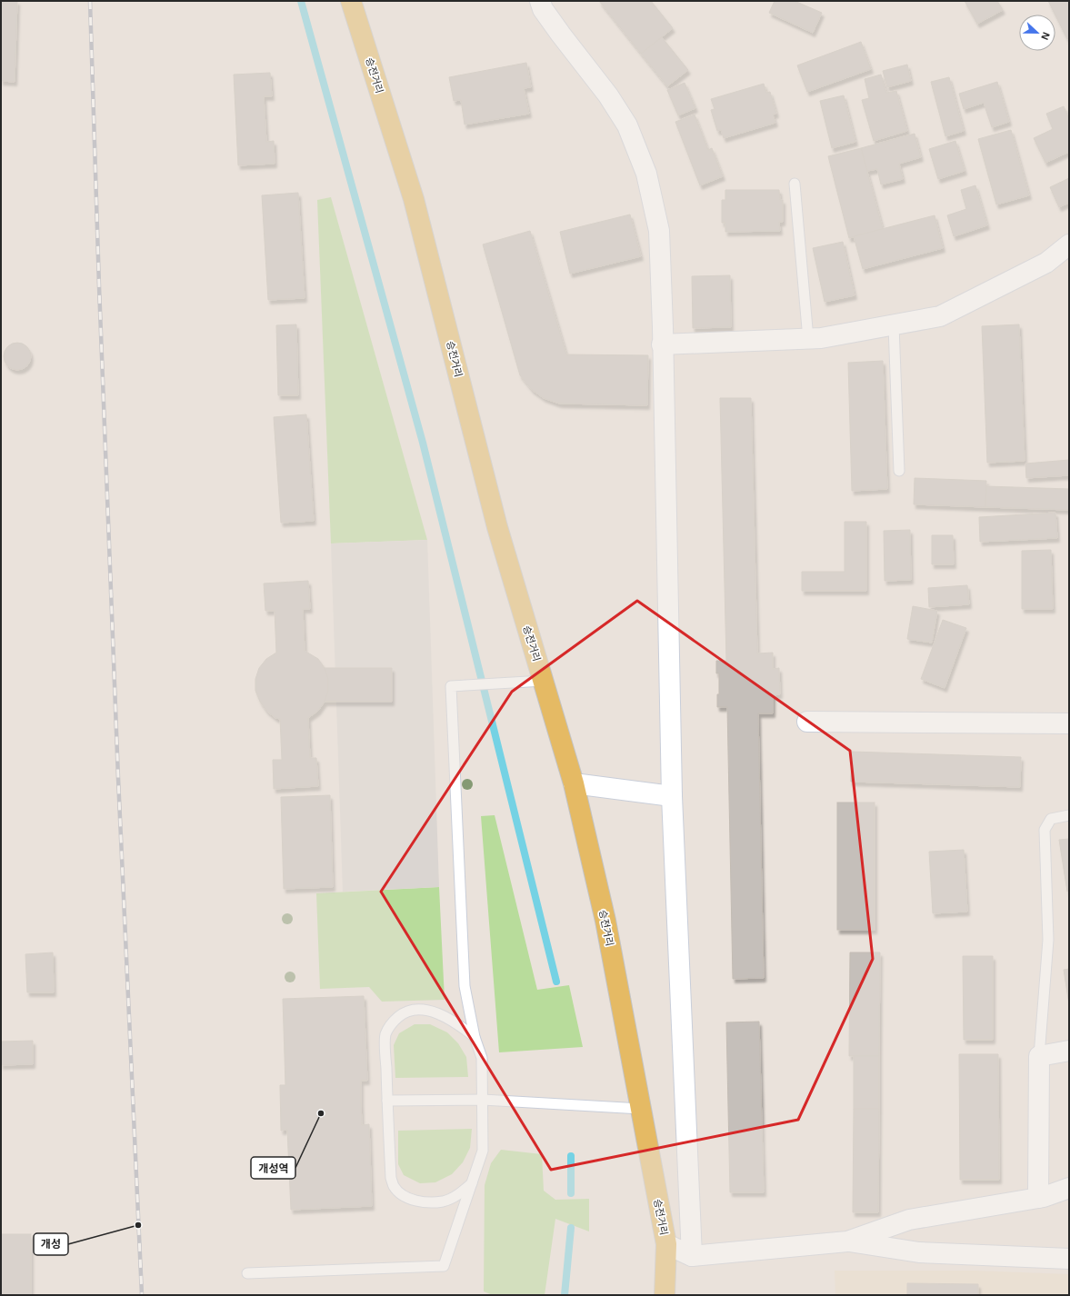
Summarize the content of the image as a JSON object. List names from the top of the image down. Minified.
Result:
{"streets":{"main road":["승전거리"]},"places":["개성역","개성"],"north":"right"}
